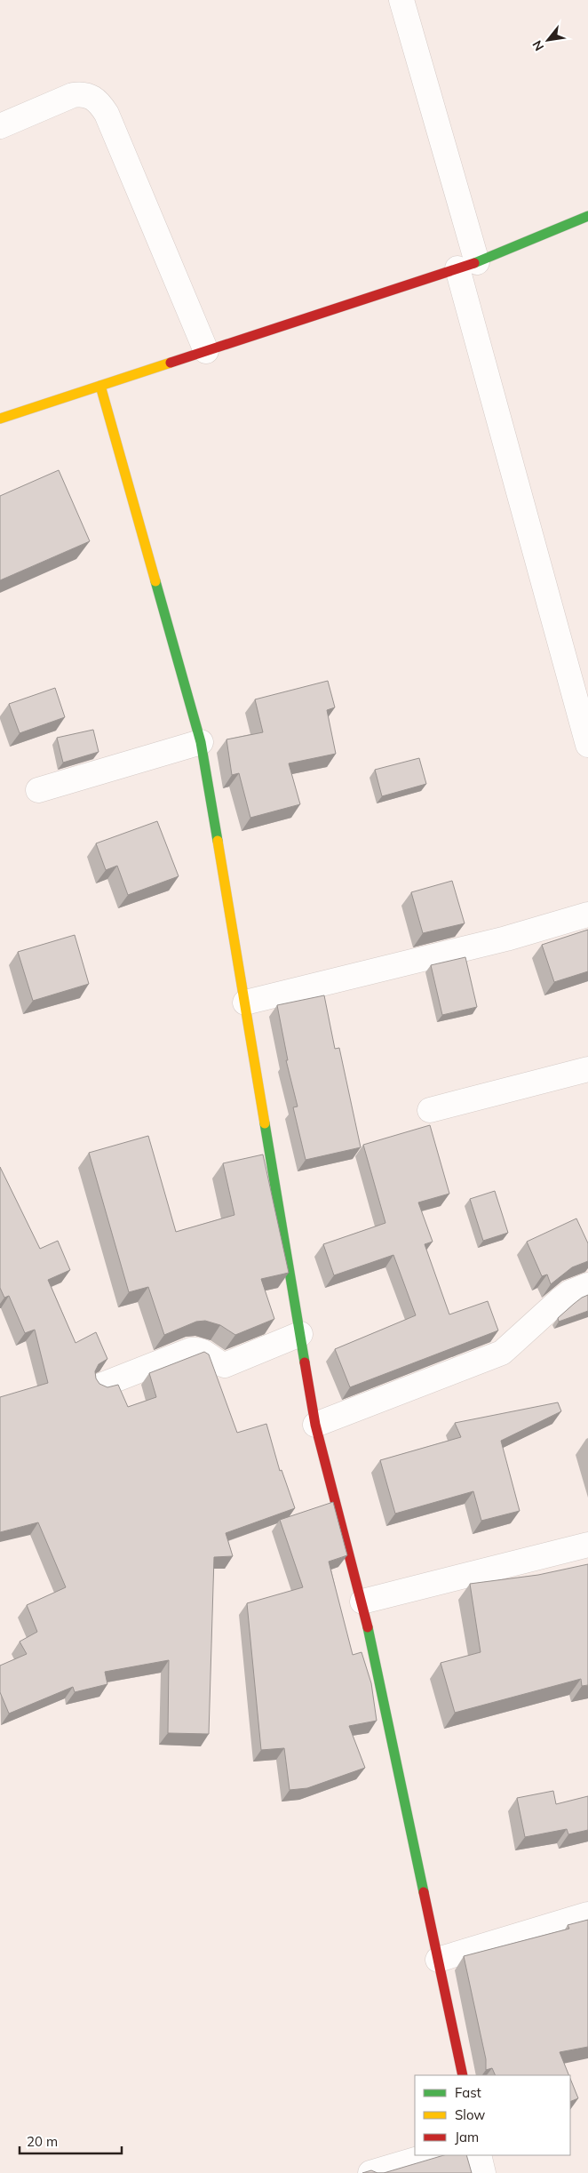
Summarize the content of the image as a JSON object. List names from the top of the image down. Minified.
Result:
{"legend":["Fast","Slow","Jam"],"scale_bar":"20 m","north":"bottom left"}
